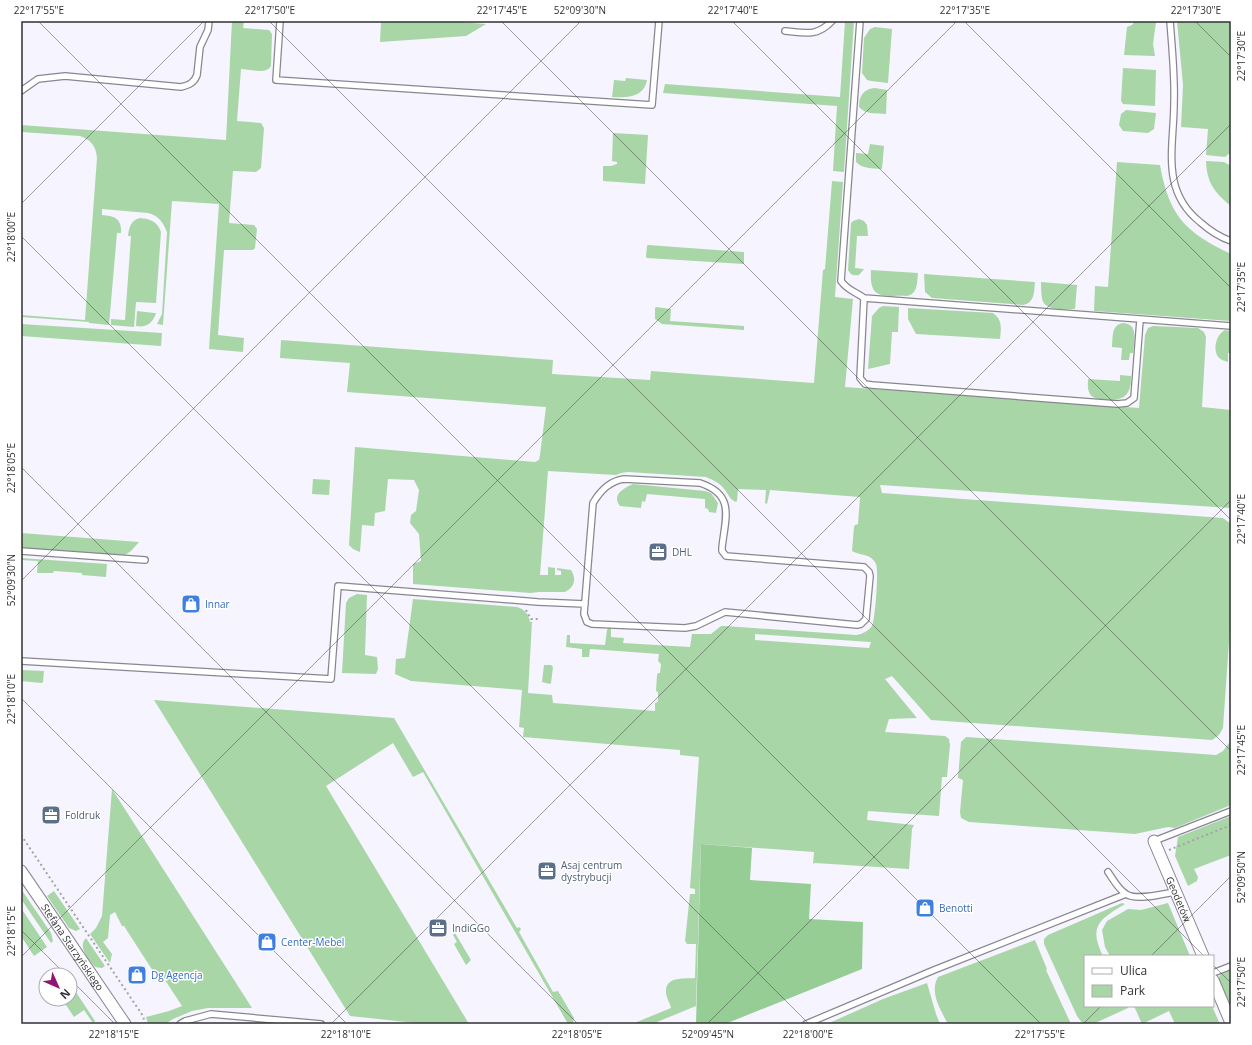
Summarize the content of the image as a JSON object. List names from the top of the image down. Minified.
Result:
{"streets":{"street":["Geodetów","Stefana Starzyńskiego"]},"places":{"office":["DHL","Foldruk","Asaj centrum dystrybucji","IndiGGo"],"shop":["Innar","Benotti","Center-Mebel","Dg Agencja"]},"legend":["Ulica","Park"],"north":"bottom right","coordinates":["22°17'55\"E","22°17'50\"E","22°17'45\"E","52°09'30\"N","22°17'40\"E","22°17'35\"E","22°17'30\"E","22°18'00\"E","22°18'05\"E","22°18'10\"E","52°09'50\"N","22°18'15\"E","52°09'45\"N"]}
